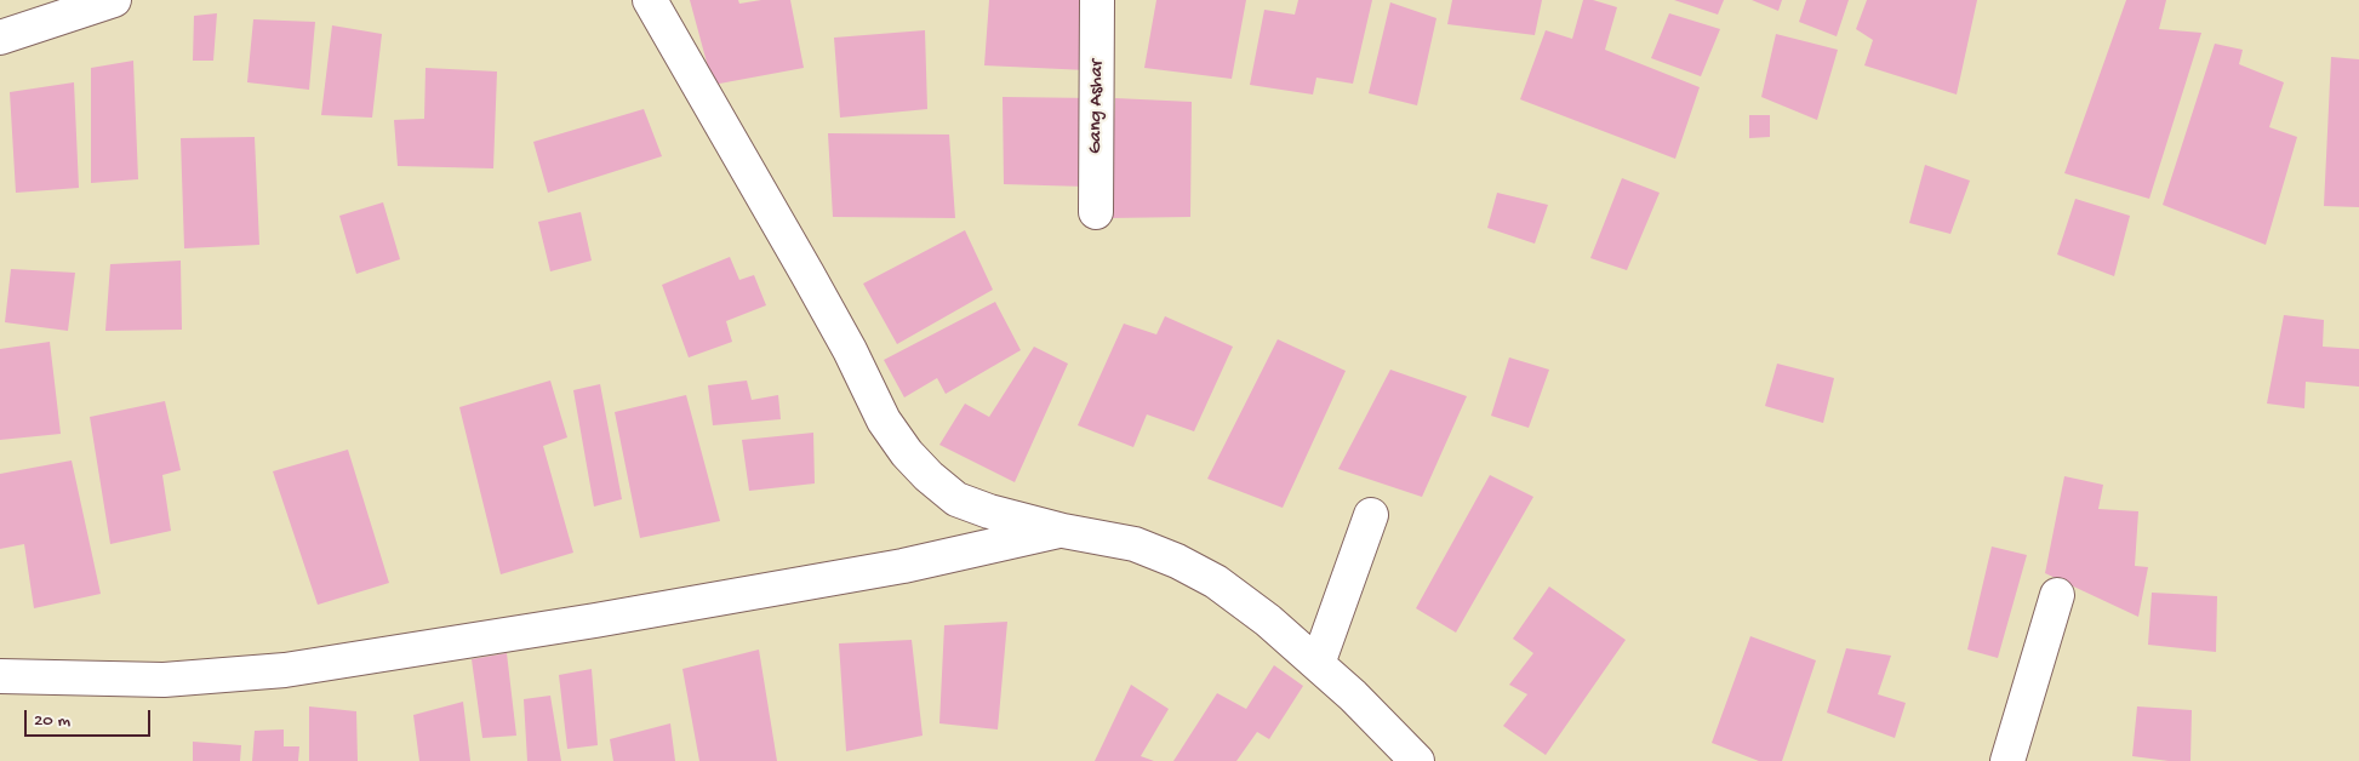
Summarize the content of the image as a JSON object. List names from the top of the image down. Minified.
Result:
{"streets":{"street":["Gang Ashar"]},"scale_bar":"20 m"}
